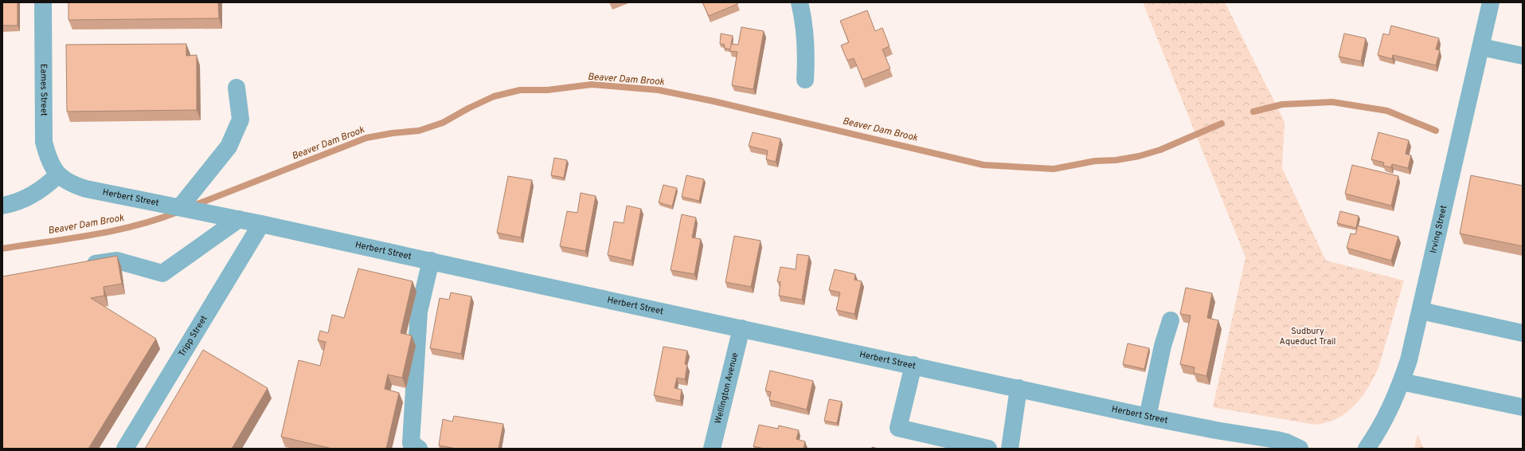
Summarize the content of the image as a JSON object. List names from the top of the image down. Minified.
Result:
{"streets":{"street":["Eames Street","Herbert Street","Irving Street","Tripp Street","Wellington Avenue"]},"crossings":[["Eames Street","Herbert Street"],["Herbert Street","Tripp Street"],["Herbert Street","Wellington Avenue"]],"water":["Beaver Dam Brook"],"parks":["Sudbury Aqueduct Trail"]}
